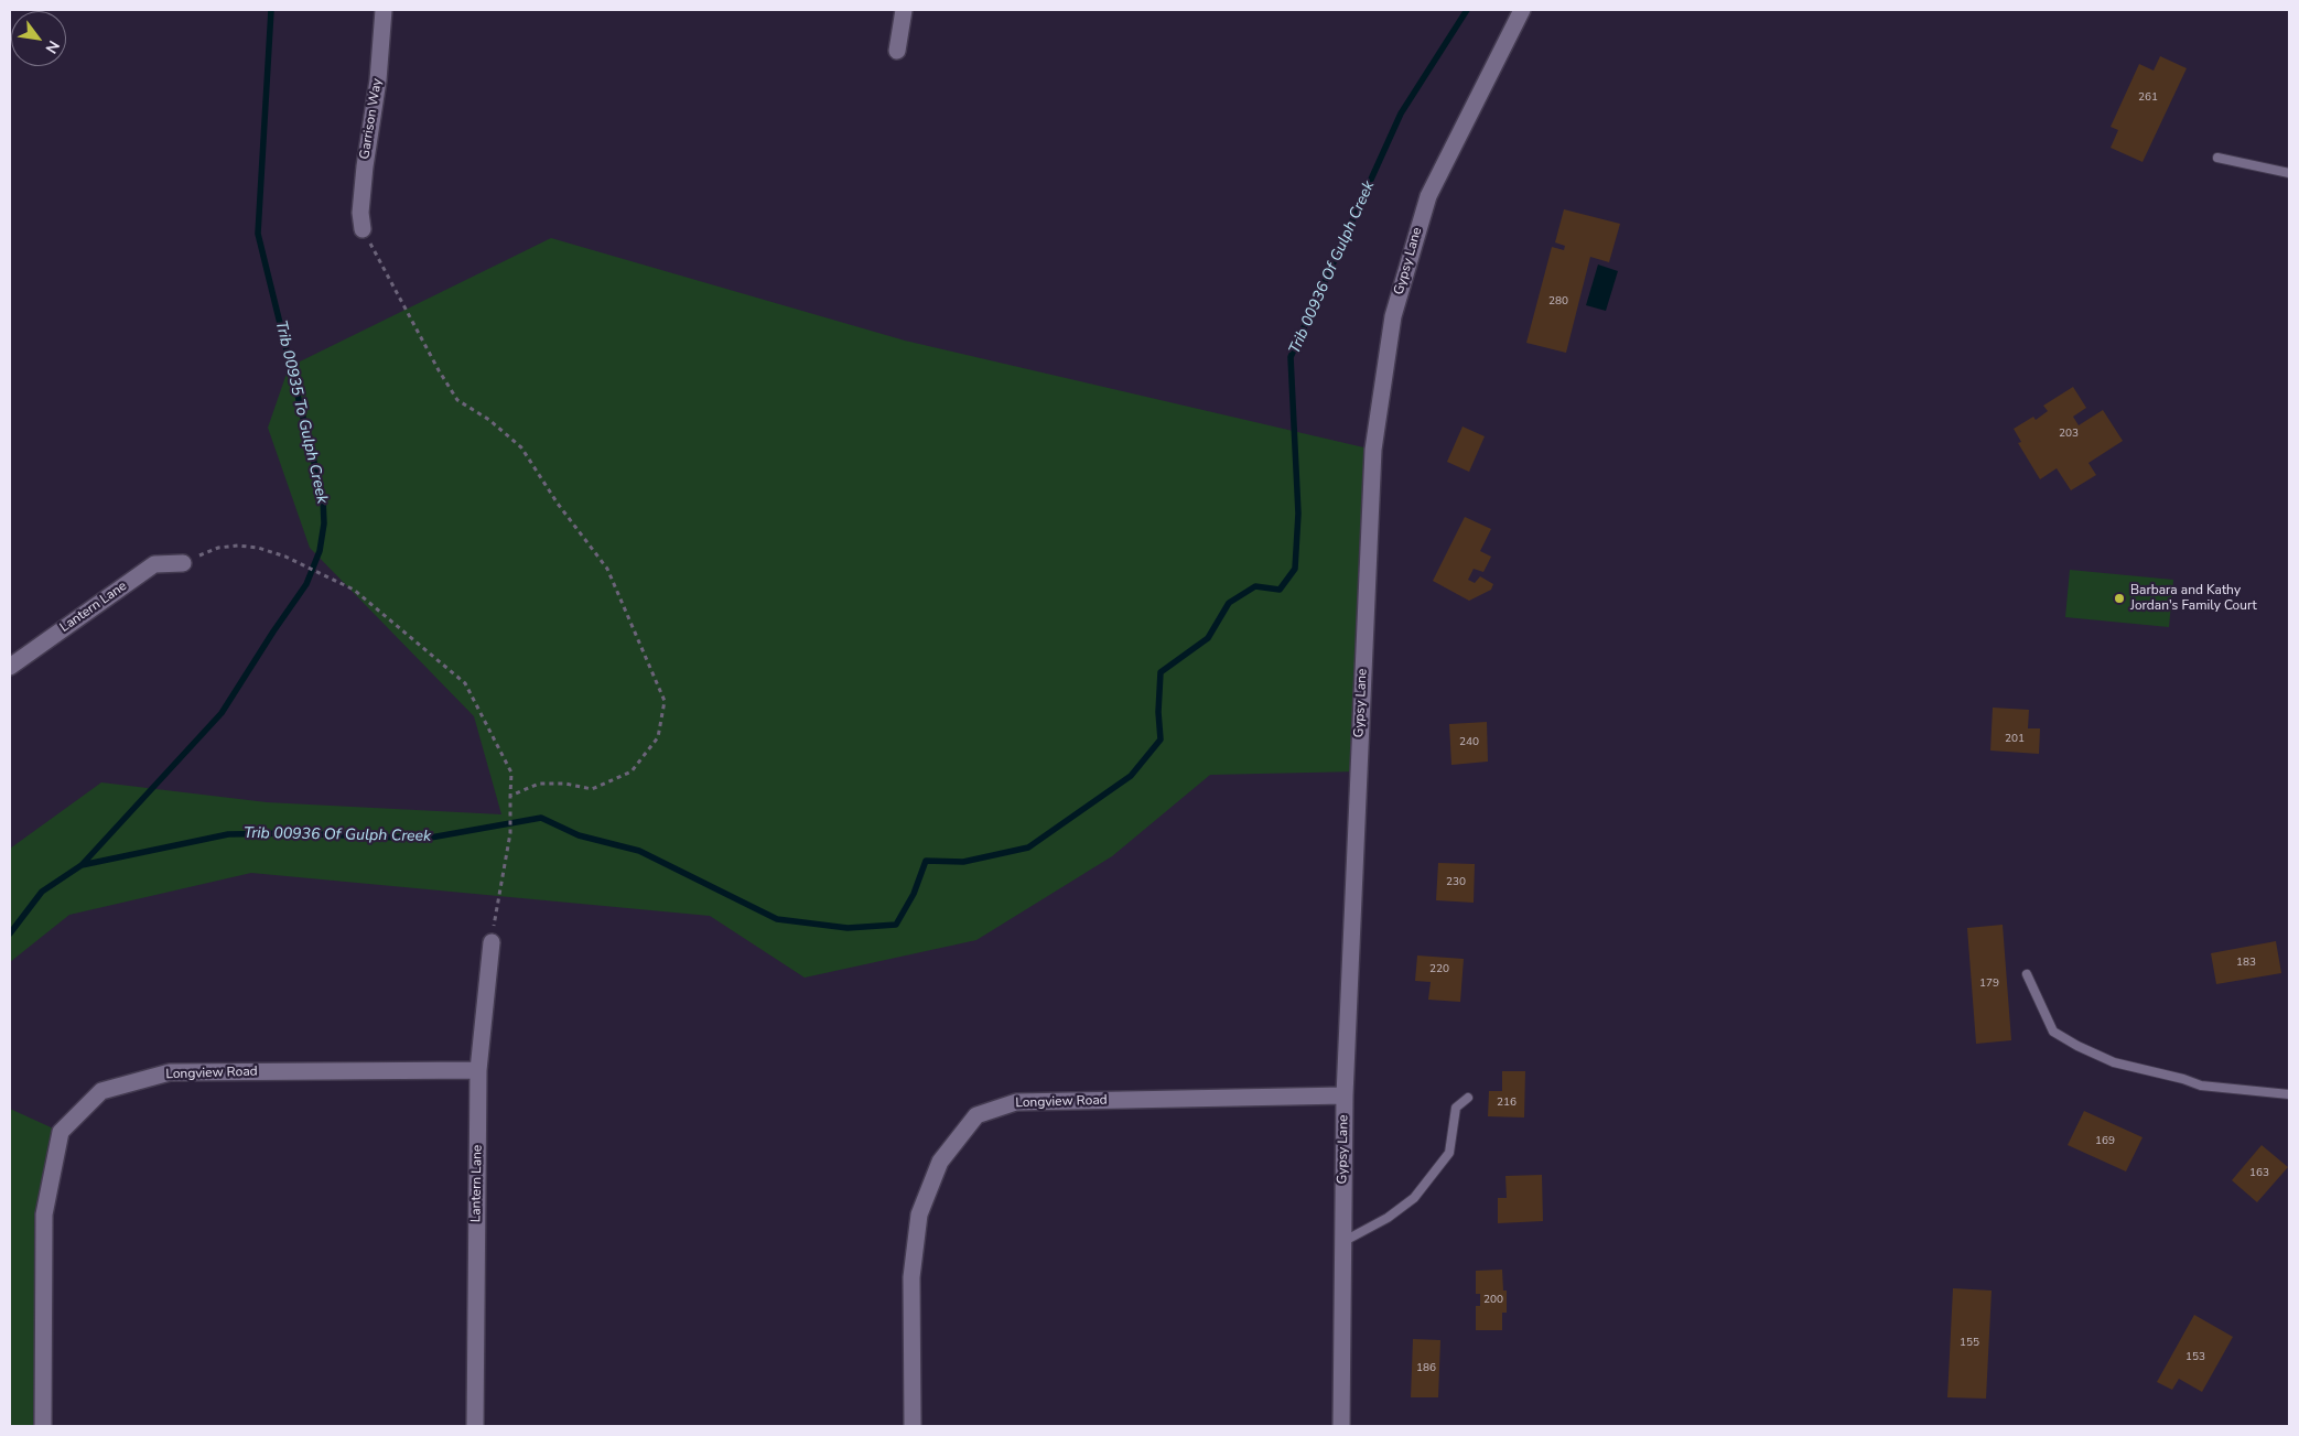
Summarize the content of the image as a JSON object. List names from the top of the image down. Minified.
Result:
{"streets":{"street":["Garrison Way","Gypsy Lane","Lantern Lane","Longview Road"]},"crossings":[["Gypsy Lane","Longview Road"],["Lantern Lane","Longview Road"]],"water":["Trib 00936 Of Gulph Creek","Trib 00935 To Gulph Creek"],"places":["Barbara and Kathy Jordan's Family Court"],"house_numbers":["261","280","203","201","240","230","183","220","179","216","169","163","200","155","153","186"],"north":"bottom right"}
